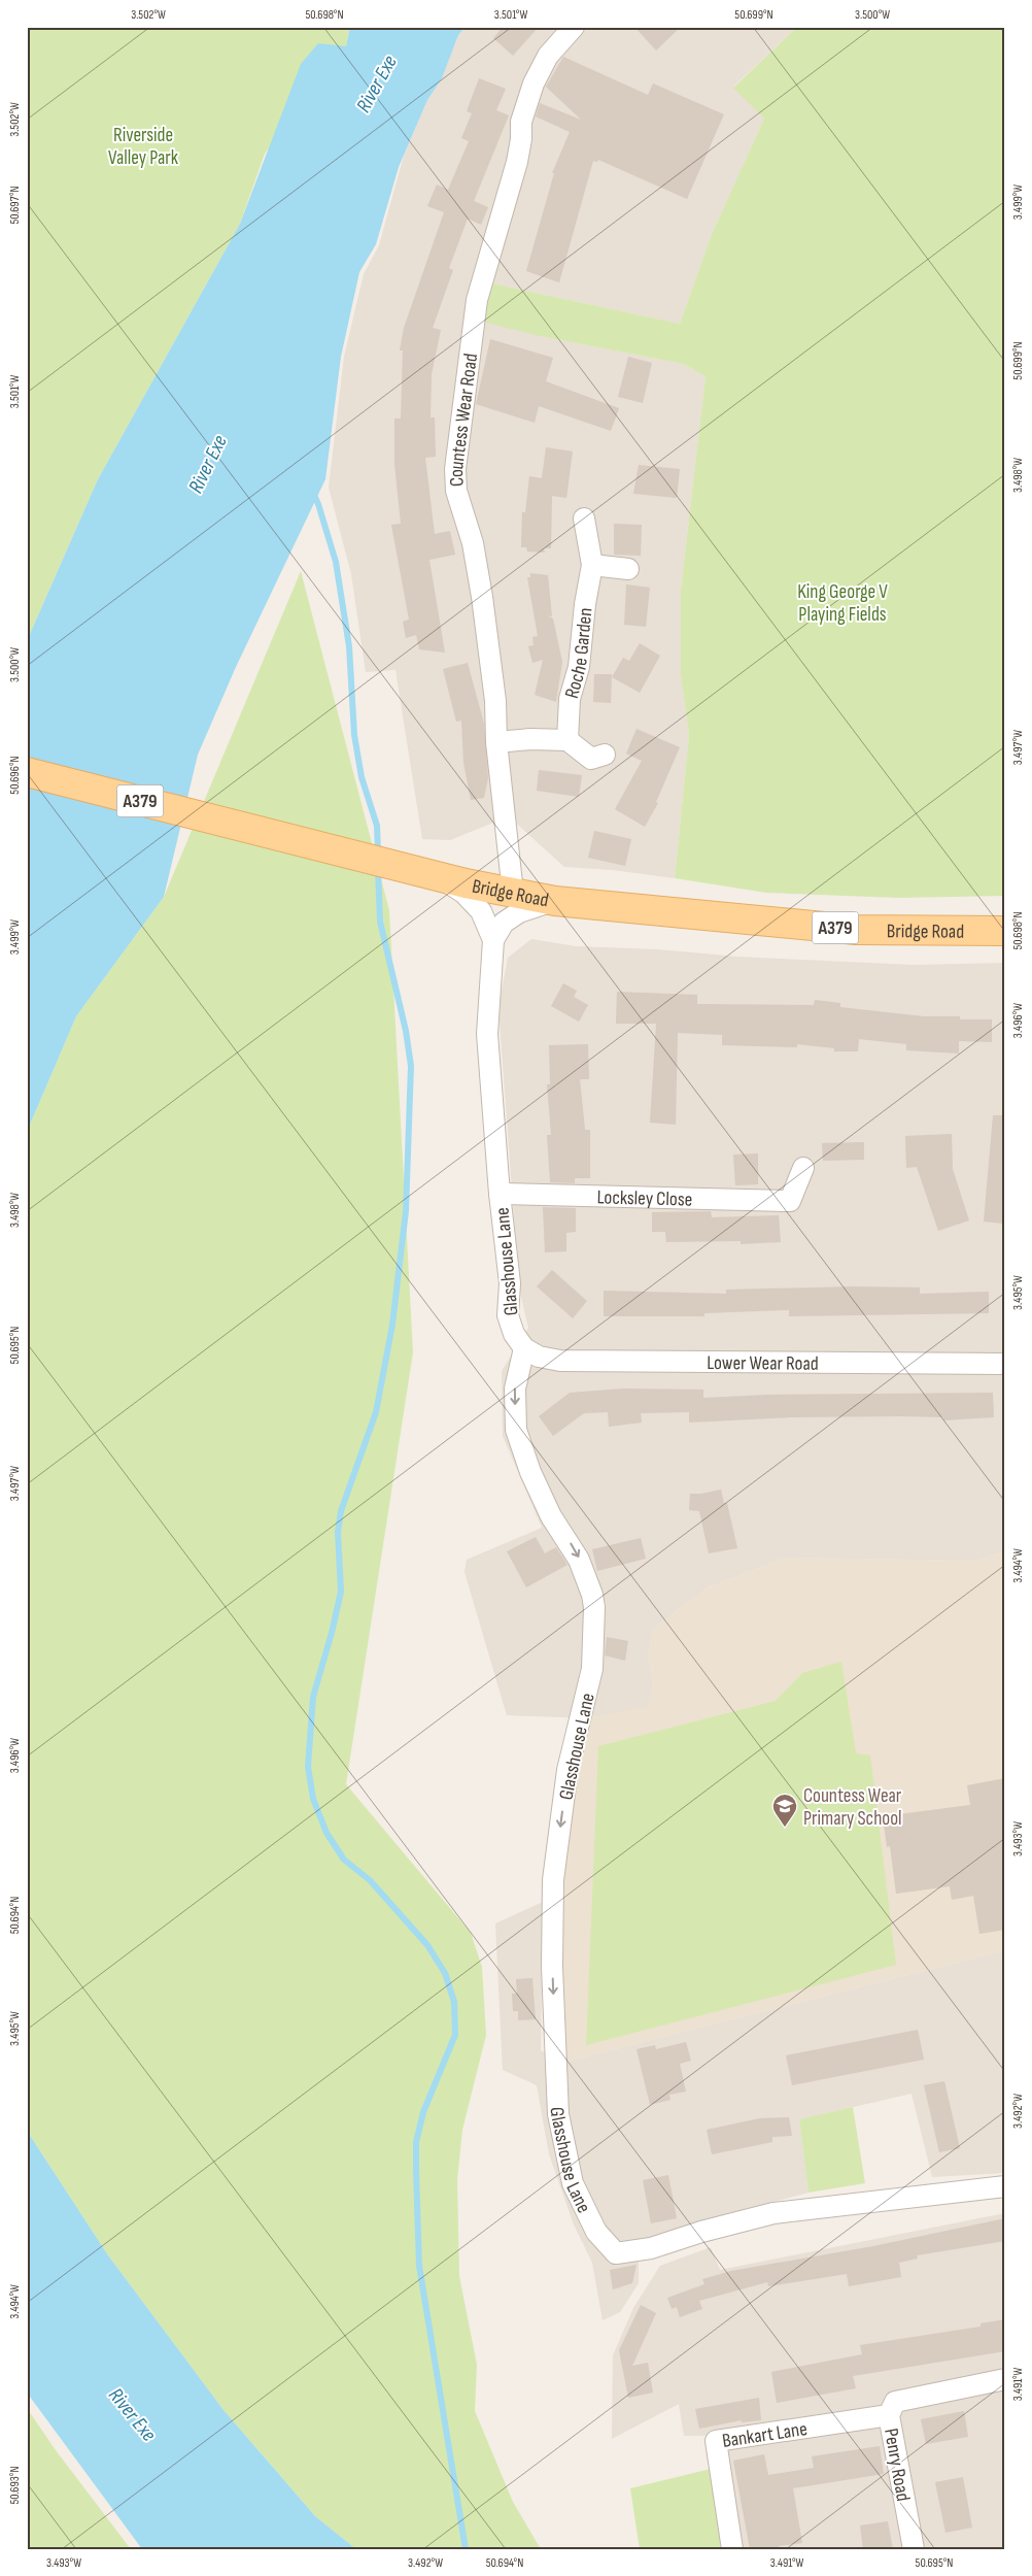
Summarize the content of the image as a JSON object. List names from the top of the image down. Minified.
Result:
{"streets":{"main road":["A379","Bridge Road"],"street":["Countess Wear Road","Roche Garden","Locksley Close","Glasshouse Lane","Lower Wear Road","Bankart Lane","Penry Road"]},"crossings":[["Countess Wear Road","Bridge Road"],["Bridge Road","Glasshouse Lane"],["Locksley Close","Glasshouse Lane"],["Glasshouse Lane","Lower Wear Road"],["Bankart Lane","Penry Road"]],"water":["River Exe"],"parks":["Riverside Valley Park","King George V Playing Fields"],"places":{"school or university":["Countess Wear Primary School"]},"coordinates":["3.502°W","50.698°N","3.501°W","50.699°N","3.500°W","3.499°W","50.697°N","3.498°W","3.497°W","50.696°N","3.496°W","3.495°W","50.695°N","3.494°W","3.493°W","50.694°N","3.492°W","3.491°W","50.693°N"]}
